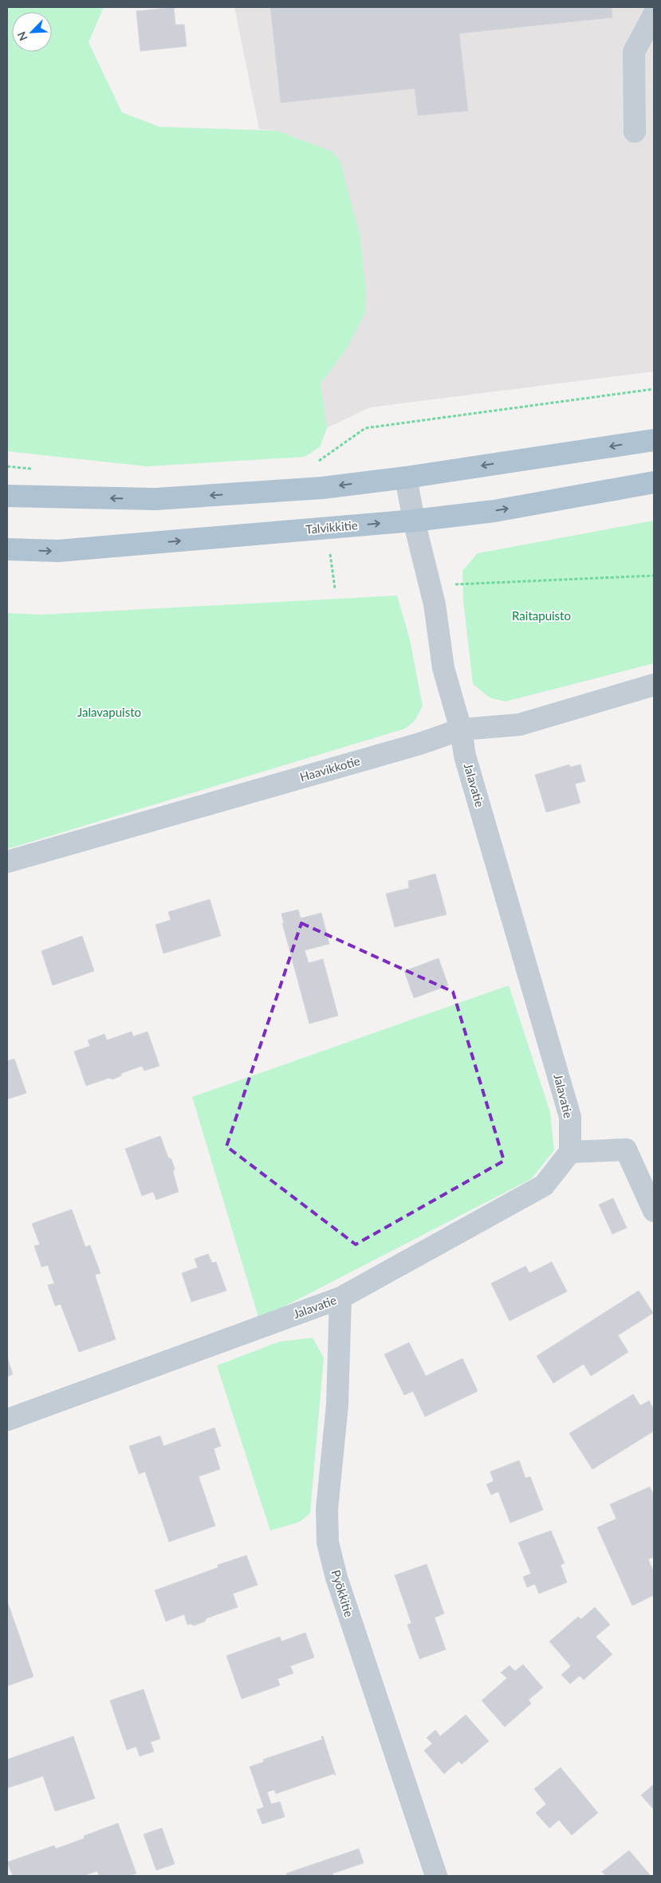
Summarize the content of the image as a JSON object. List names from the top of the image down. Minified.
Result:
{"streets":{"main road":["Talvikkitie"],"street":["Haavikkotie","Jalavatie","Pyökkitie"]},"crossings":[["Talvikkitie","Jalavatie"],["Haavikkotie","Jalavatie"],["Jalavatie","Pyökkitie"]],"parks":["Raitapuisto","Jalavapuisto"],"north":"bottom left"}
